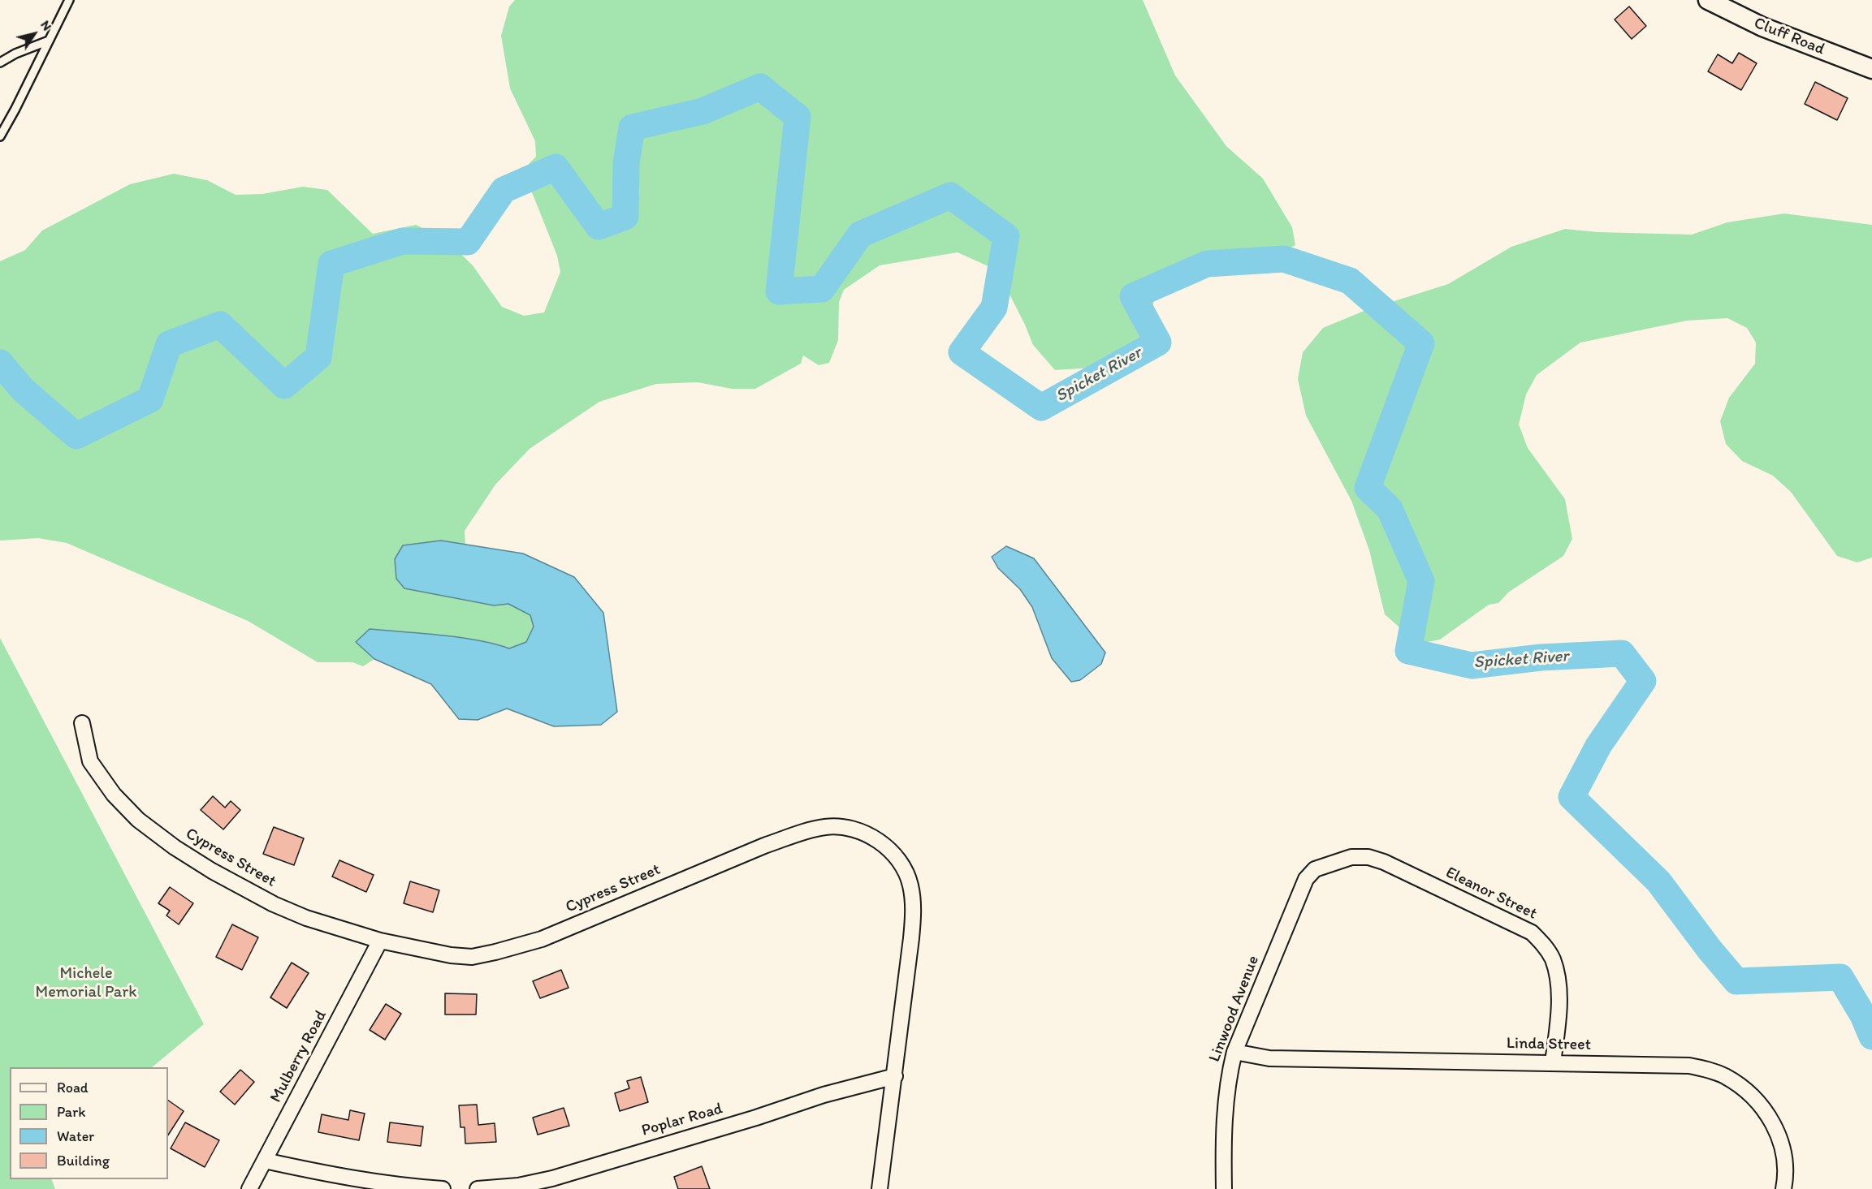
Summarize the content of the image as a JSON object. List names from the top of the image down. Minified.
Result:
{"streets":{"street":["Cluff Road","Cypress Street","Eleanor Street","Linwood Avenue","Linda Street","Mulberry Road","Poplar Road"]},"crossings":[["Cypress Street","Mulberry Road"],["Cypress Street","Poplar Road"],["Eleanor Street","Linwood Avenue"],["Eleanor Street","Linda Street"],["Linwood Avenue","Linda Street"]],"water":["Spicket River"],"parks":["Michele Memorial Park"],"legend":["Road","Park","Water","Building"],"north":"top right"}
